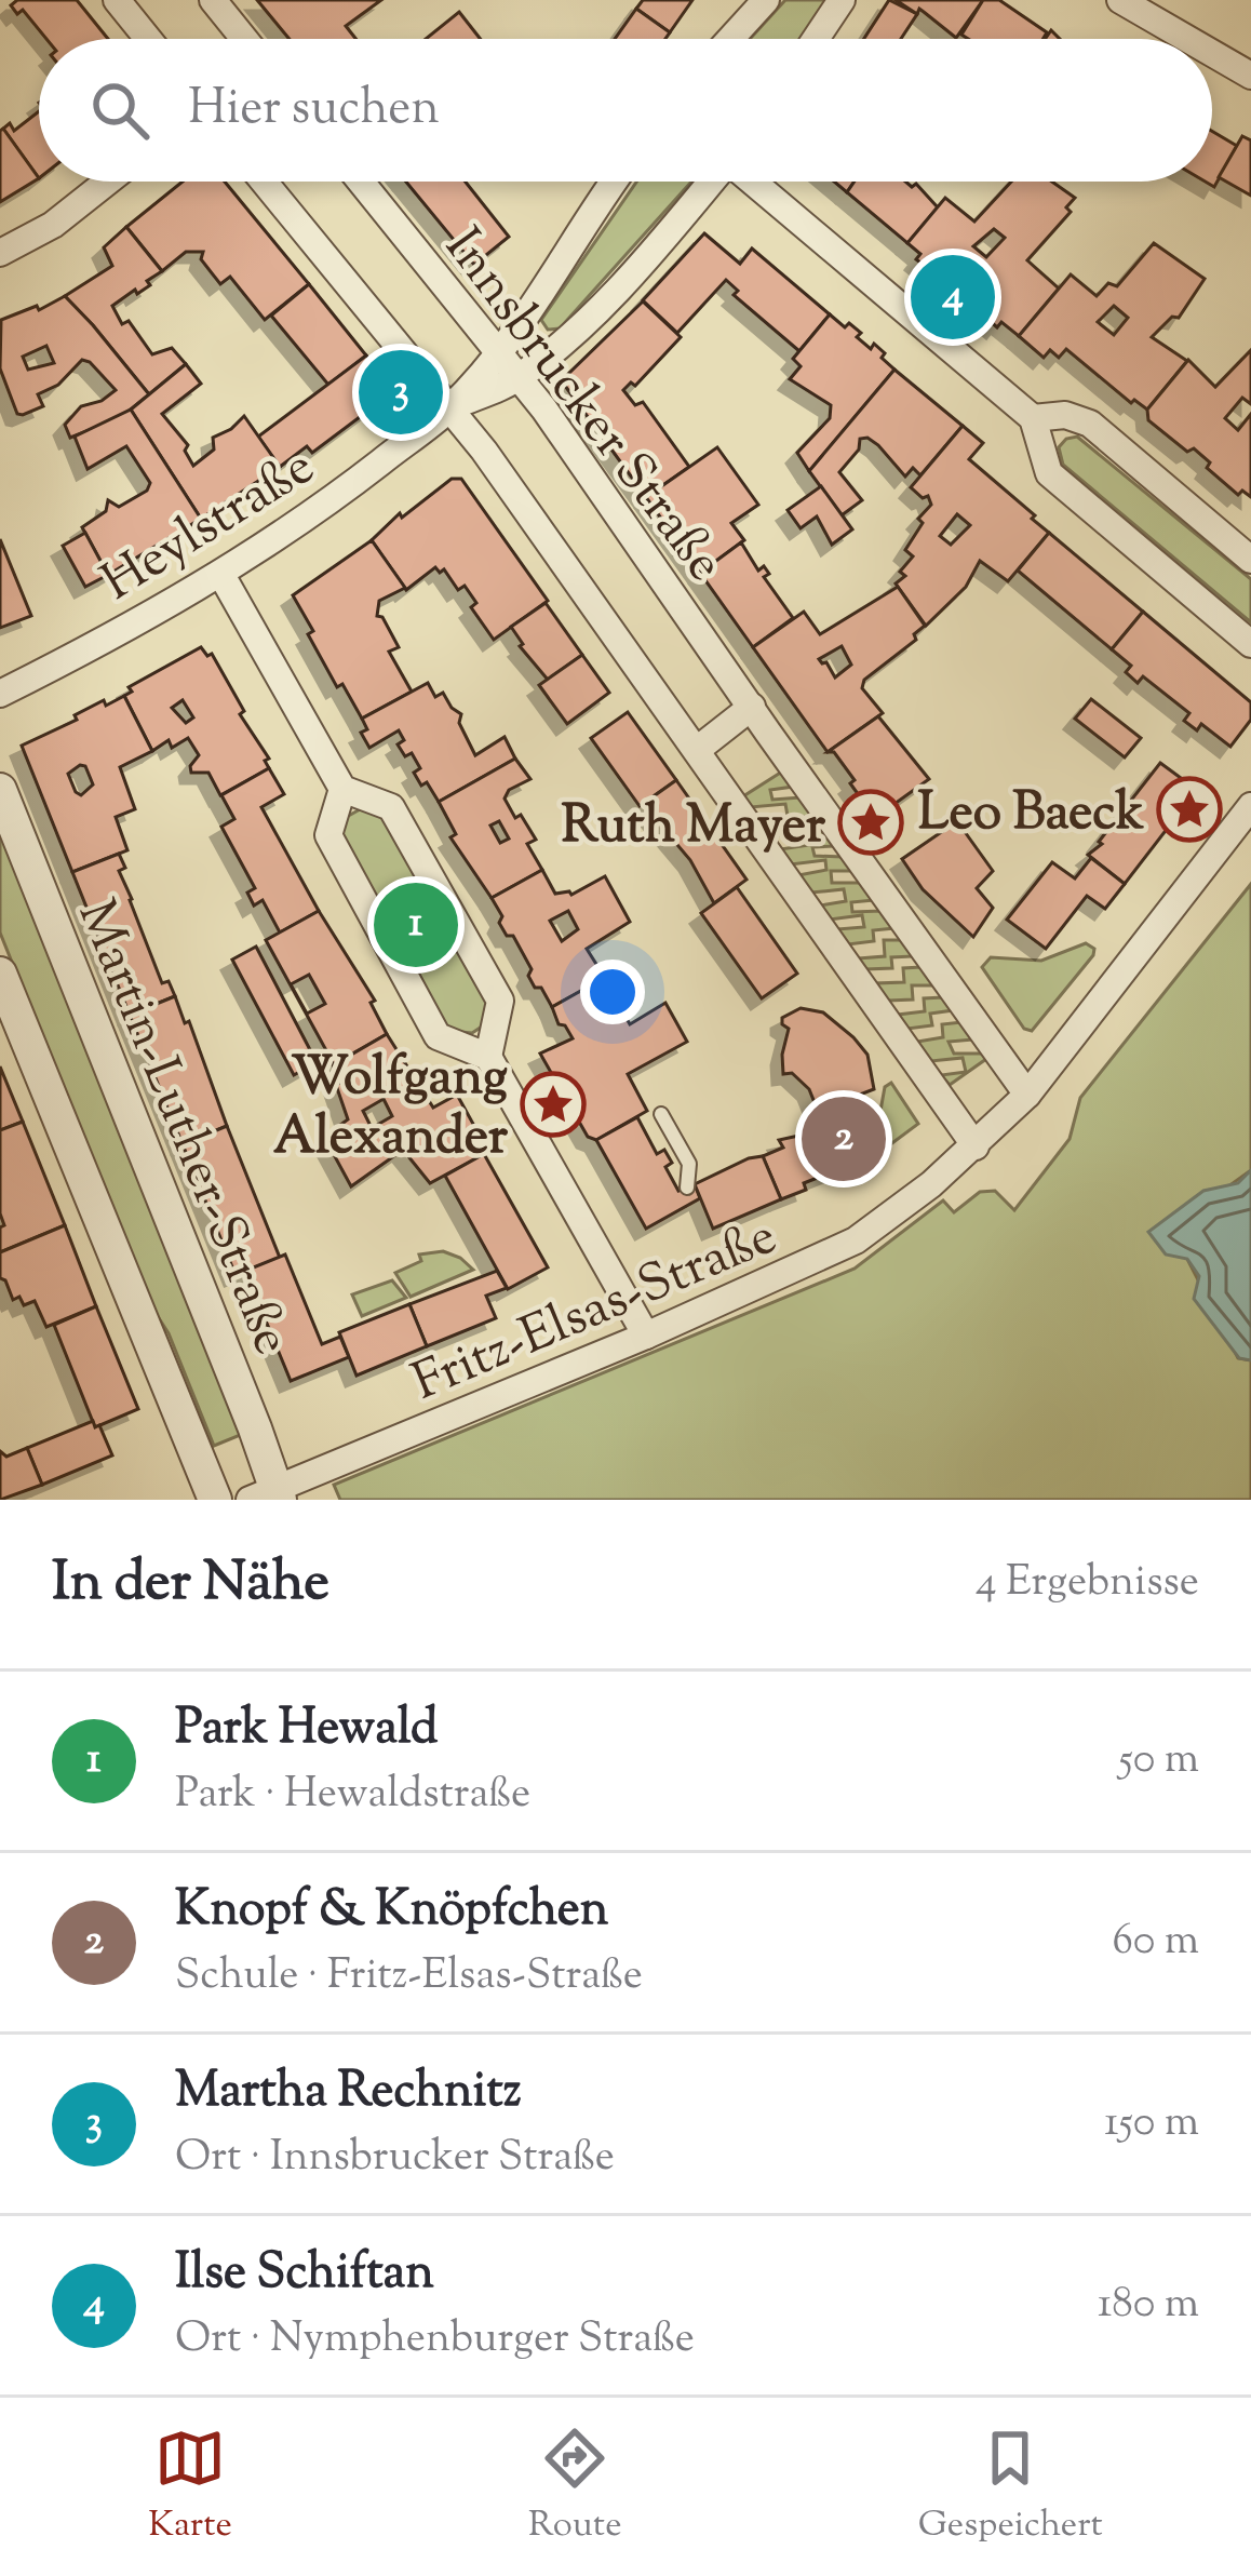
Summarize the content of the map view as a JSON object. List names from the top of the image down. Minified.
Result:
{"streets":{"street":["Innsbrucker Straße","Heylstraße","Martin-Luther-Straße","Fritz-Elsas-Straße"]},"crossings":[["Innsbrucker Straße","Heylstraße"],["Innsbrucker Straße","Fritz-Elsas-Straße"],["Martin-Luther-Straße","Fritz-Elsas-Straße"]],"places":{"place":["Leo Baeck","Ruth Mayer","Wolfgang Alexander"]},"page":{"search":"Hier suchen","pins":["4","3","1","2"],"heading":["In der Nähe","4 Ergebnisse"],"list":[{"mark":"1","name":"Park Hewald","note":"Park · Hewaldstraße","value":"50 m"},{"mark":"2","name":"Knopf & Knöpfchen","note":"Schule · Fritz-Elsas-Straße","value":"60 m"},{"mark":"3","name":"Martha Rechnitz","note":"Ort · Innsbrucker Straße","value":"150 m"},{"mark":"4","name":"Ilse Schiftan","note":"Ort · Nymphenburger Straße","value":"180 m"}],"nav":["Karte","Route","Gespeichert"]}}
